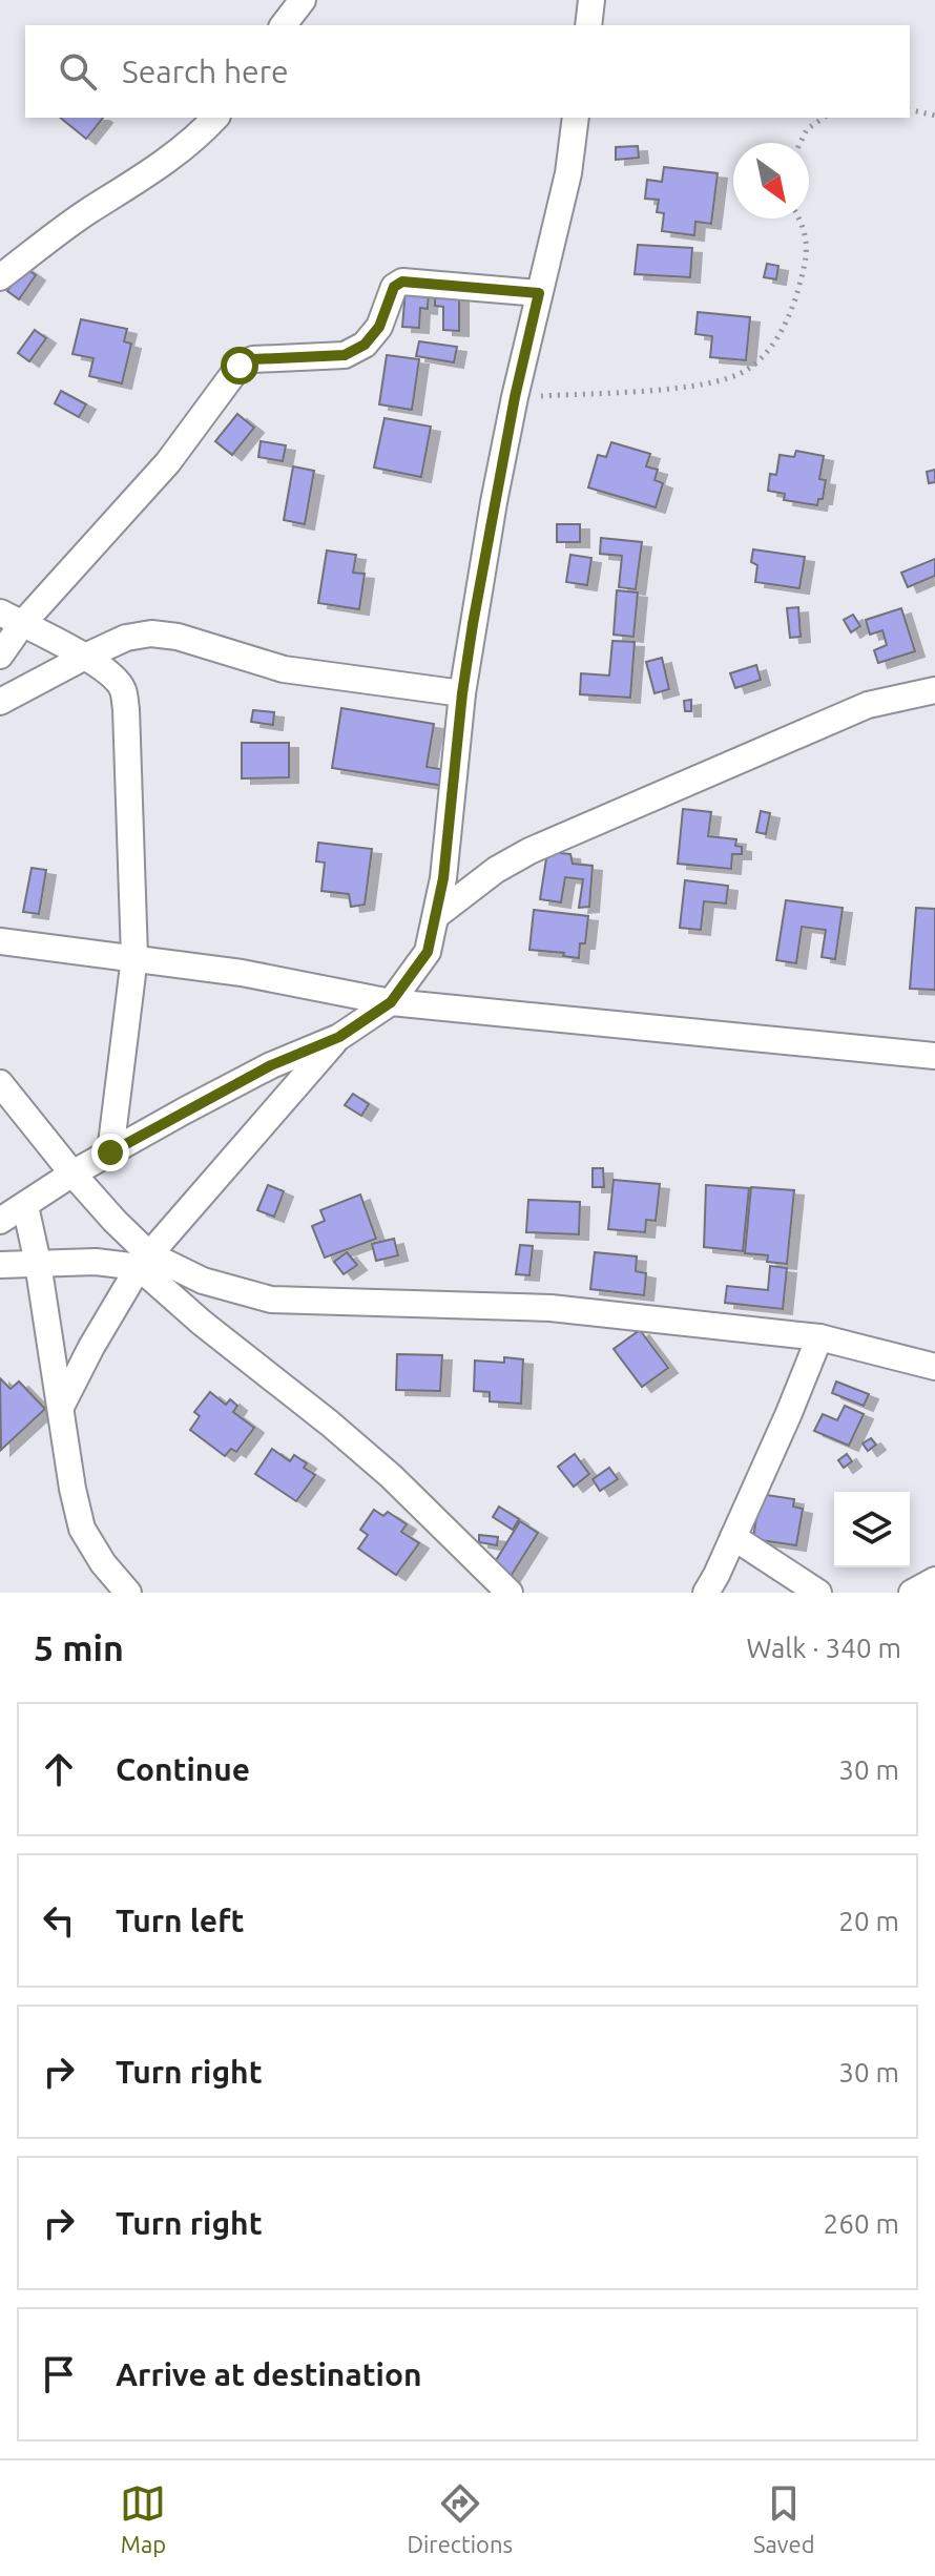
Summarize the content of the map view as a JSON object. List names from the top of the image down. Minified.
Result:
{"north":"bottom right","page":{"search":"Search here","heading":["5 min","Walk · 340 m"],"list":[["Continue","30 m"],["Turn left","20 m"],["Turn right","30 m"],["Turn right","260 m"],"Arrive at destination"],"nav":["Map","Directions","Saved"]}}
